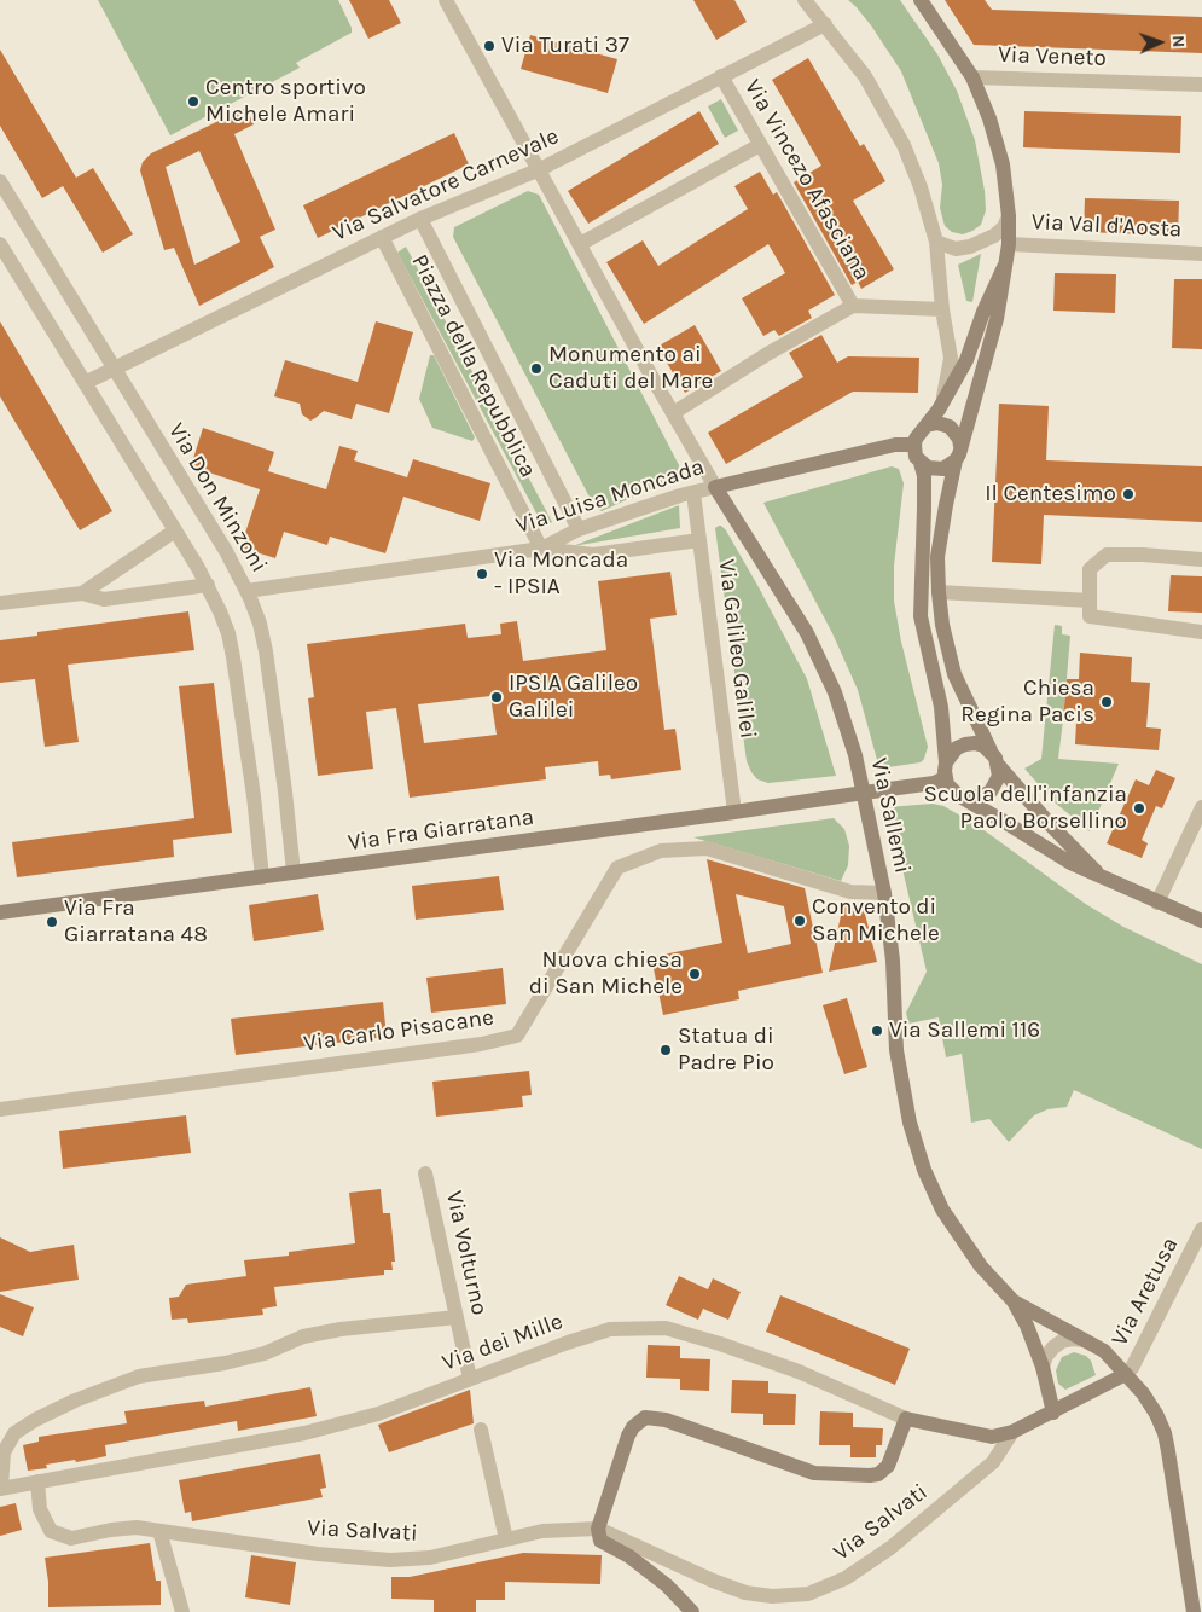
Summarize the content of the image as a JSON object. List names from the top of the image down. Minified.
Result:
{"streets":{"main road":["Via Luisa Moncada","Via Sallemi","Via Fra Giarratana","Via dei Mille"],"street":["Via Veneto","Via Vincezo Afasciana","Via Salvatore Carnevale","Via Val d'Aosta","Piazza della Repubblica","Via Don Minzoni","Via Galileo Galilei","Via Carlo Pisacane","Via Volturno","Via Aretusa","Via Salvati"]},"crossings":[["Via Vincezo Afasciana","Via Salvatore Carnevale"],["Via Salvatore Carnevale","Piazza della Repubblica"],["Via Salvatore Carnevale","Via Don Minzoni"],["Piazza della Repubblica","Via Luisa Moncada"],["Via Luisa Moncada","Via Don Minzoni"],["Via Luisa Moncada","Via Galileo Galilei"],["Via Luisa Moncada","Via Sallemi"],["Via Don Minzoni","Via Fra Giarratana"],["Via Galileo Galilei","Via Fra Giarratana"],["Via Sallemi","Via Carlo Pisacane"],["Via Sallemi","Via Aretusa"],["Via Volturno","Via dei Mille"],["Via dei Mille","Via Salvati"]],"places":["Via Turati 37","Centro sportivo Michele Amari","Monumento ai Caduti del Mare","Il Centesimo","Via Moncada - IPSIA","IPSIA Galileo Galilei","Chiesa Regina Pacis","Scuola dell'infanzia Paolo Borsellino","Convento di San Michele","Via Fra Giarratana 48","Nuova chiesa di San Michele","Via Sallemi 116","Statua di Padre Pio"],"north":"right"}
